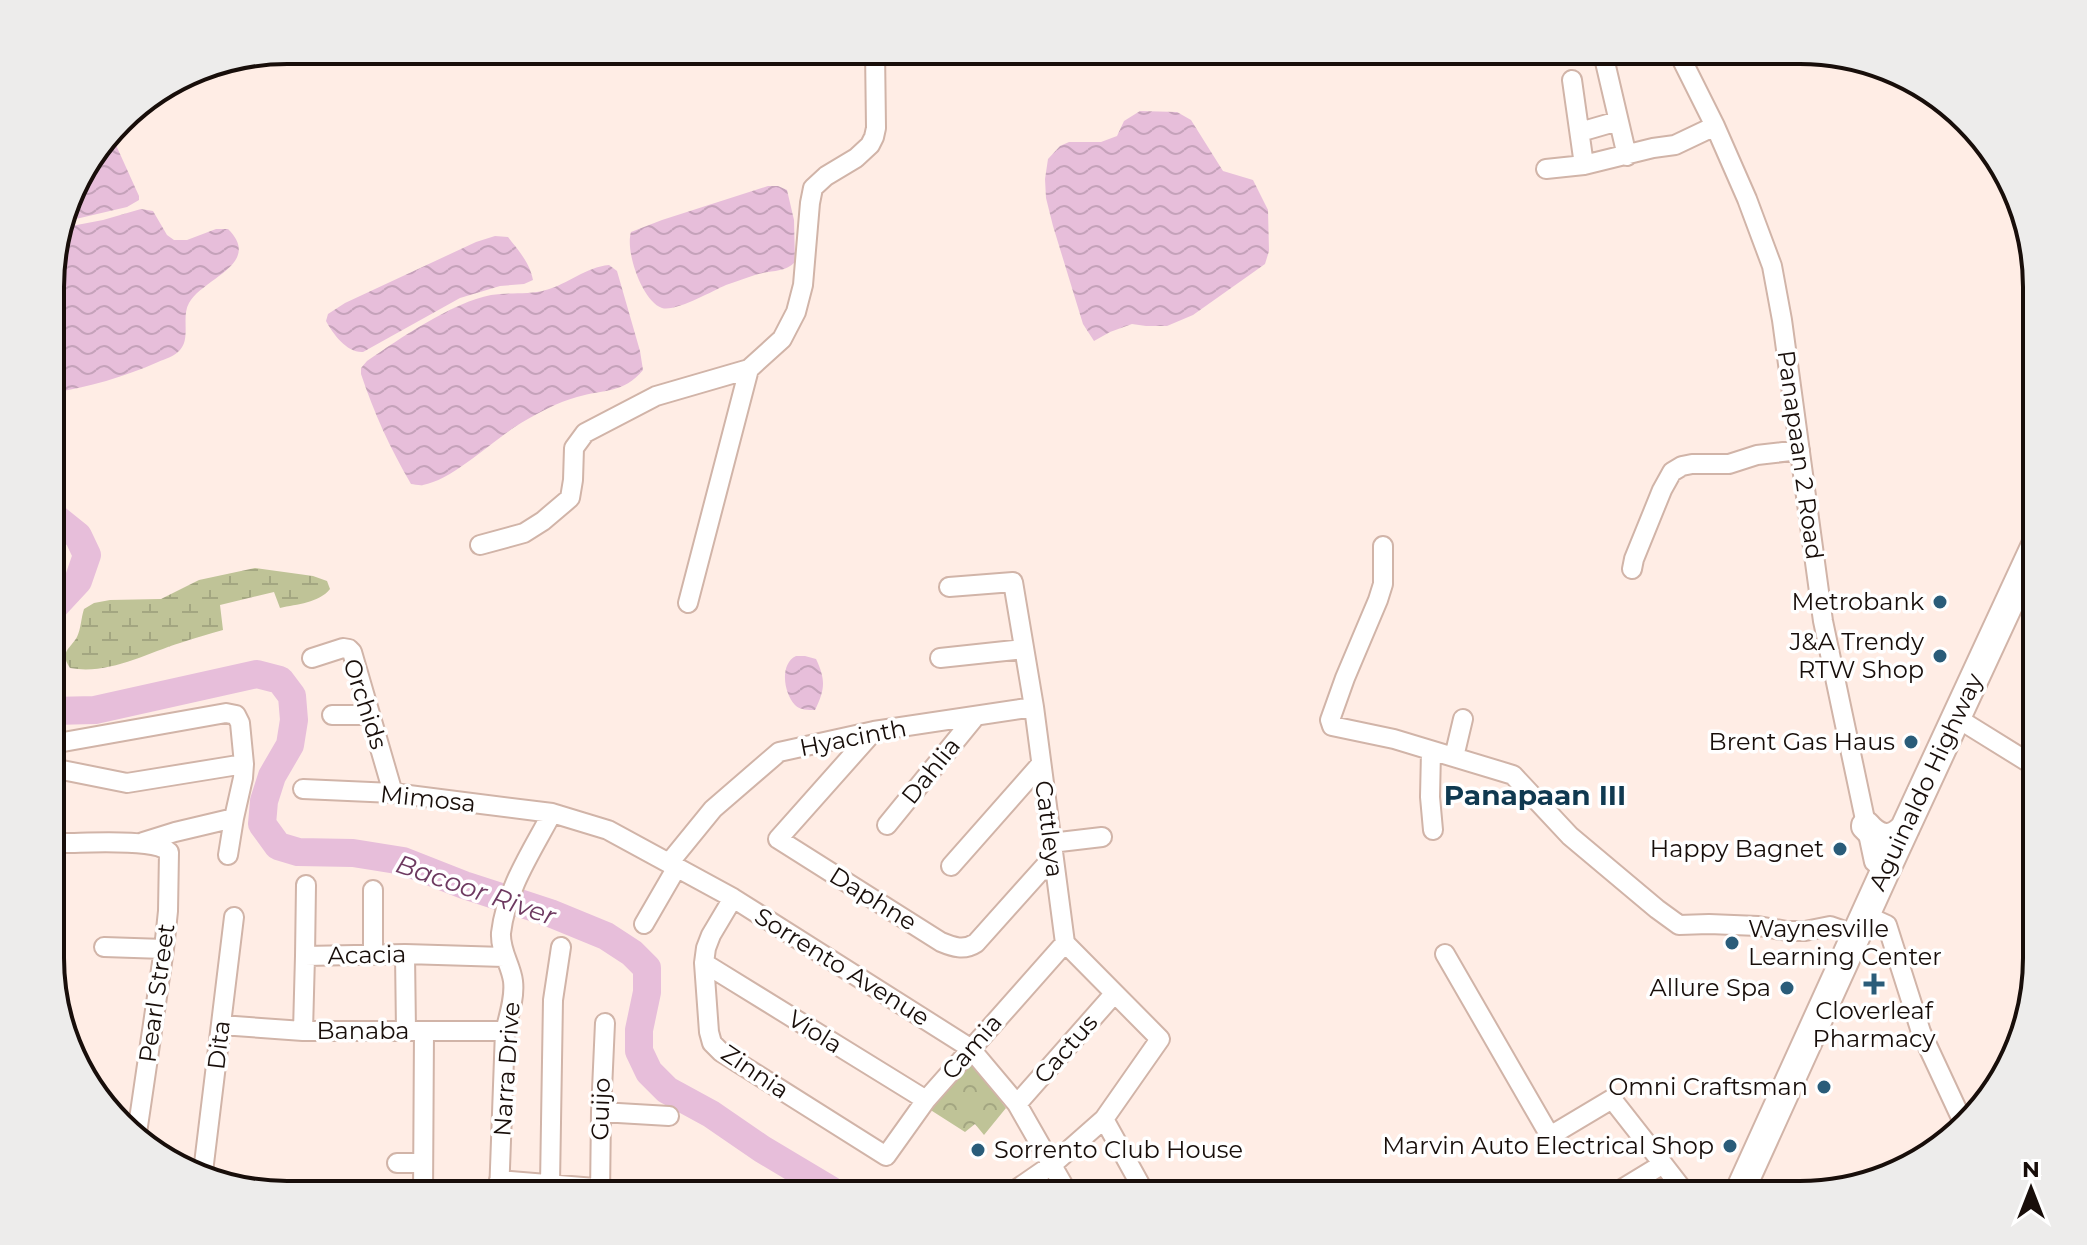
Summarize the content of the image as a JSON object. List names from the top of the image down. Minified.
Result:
{"streets":{"highway":["Aguinaldo Highway"],"street":["Panapaan 2 Road","Orchids","Hyacinth","Dahlia","Mimosa","Cattleya","Daphne","Acacia","Sorrento Avenue","Pearl Street","Banaba","Viola","Dita","Camia","Cactus","Narra Drive","Zinnia","Guijo"]},"crossings":[["Panapaan 2 Road","Aguinaldo Highway"],["Orchids","Mimosa"],["Hyacinth","Dahlia"],["Hyacinth","Cattleya"],["Hyacinth","Daphne"],["Hyacinth","Sorrento Avenue"],["Mimosa","Sorrento Avenue"],["Mimosa","Narra Drive"],["Cattleya","Daphne"],["Cattleya","Camia"],["Acacia","Banaba"],["Acacia","Narra Drive"],["Sorrento Avenue","Camia"],["Sorrento Avenue","Cactus"],["Sorrento Avenue","Narra Drive"],["Sorrento Avenue","Zinnia"],["Banaba","Dita"],["Banaba","Narra Drive"],["Viola","Camia"],["Viola","Zinnia"],["Camia","Zinnia"]],"districts":["Panapaan III"],"water":["Bacoor River"],"places":{"other":["Metrobank","J&A Trendy RTW Shop","Brent Gas Haus","Happy Bagnet","Waynesville Learning Center","Allure Spa","Omni Craftsman","Marvin Auto Electrical Shop","Sorrento Club House"],"health":["Cloverleaf Pharmacy"]},"north":"top"}
